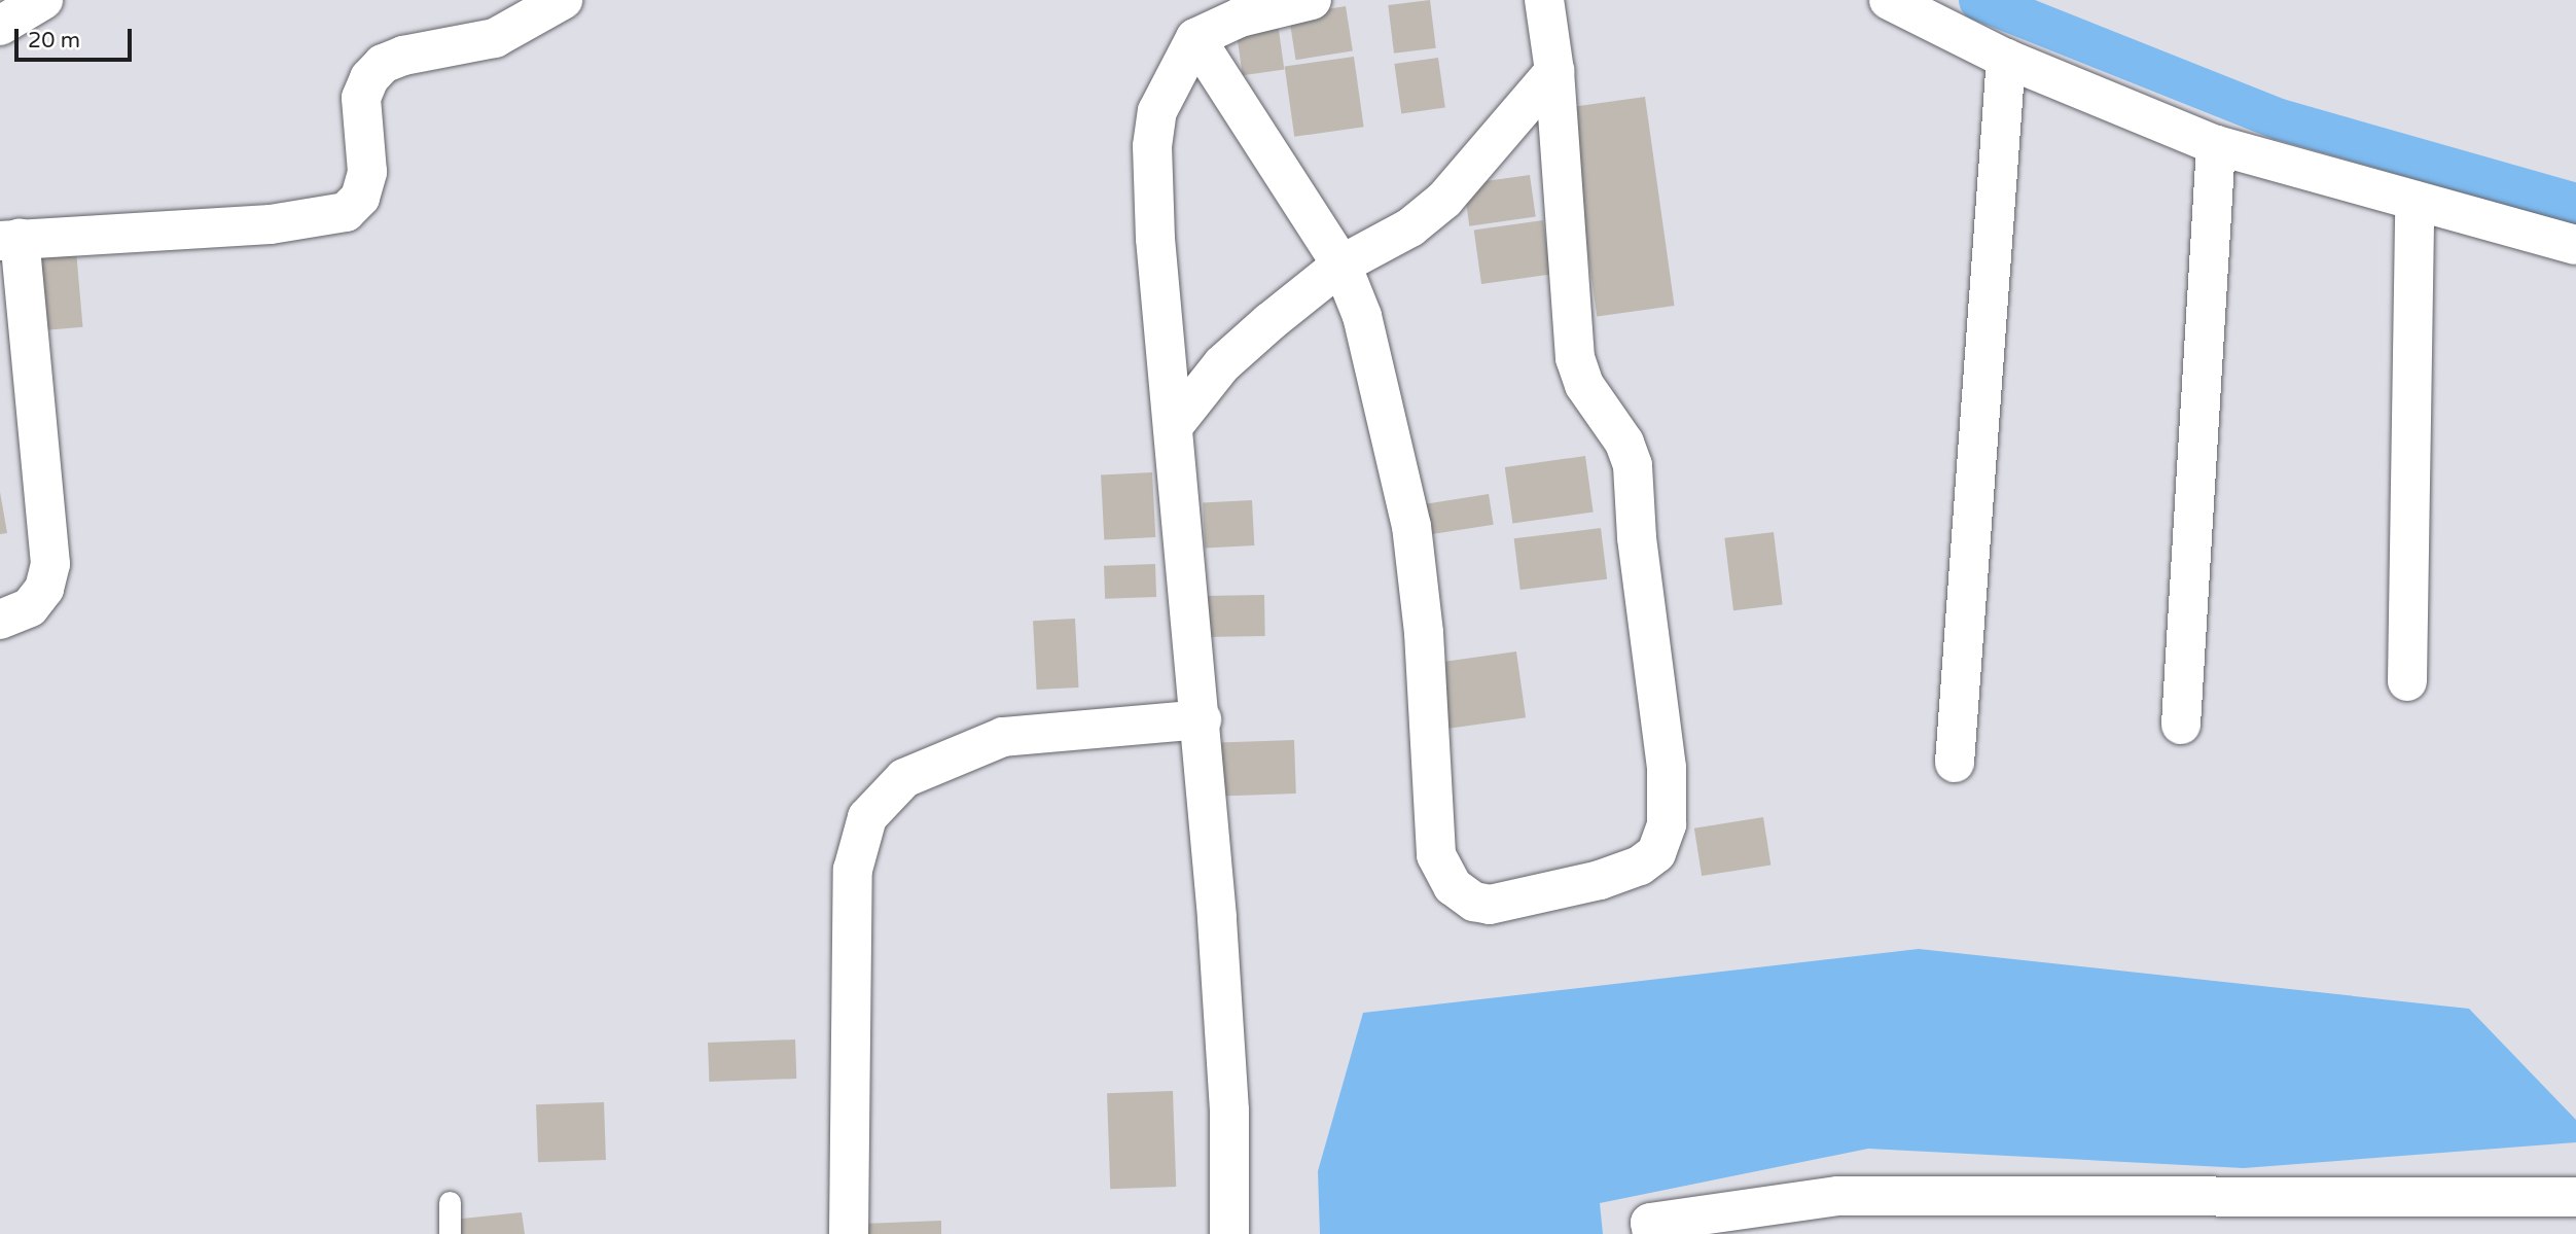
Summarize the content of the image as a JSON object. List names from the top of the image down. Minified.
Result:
{"scale_bar":"20 m"}
